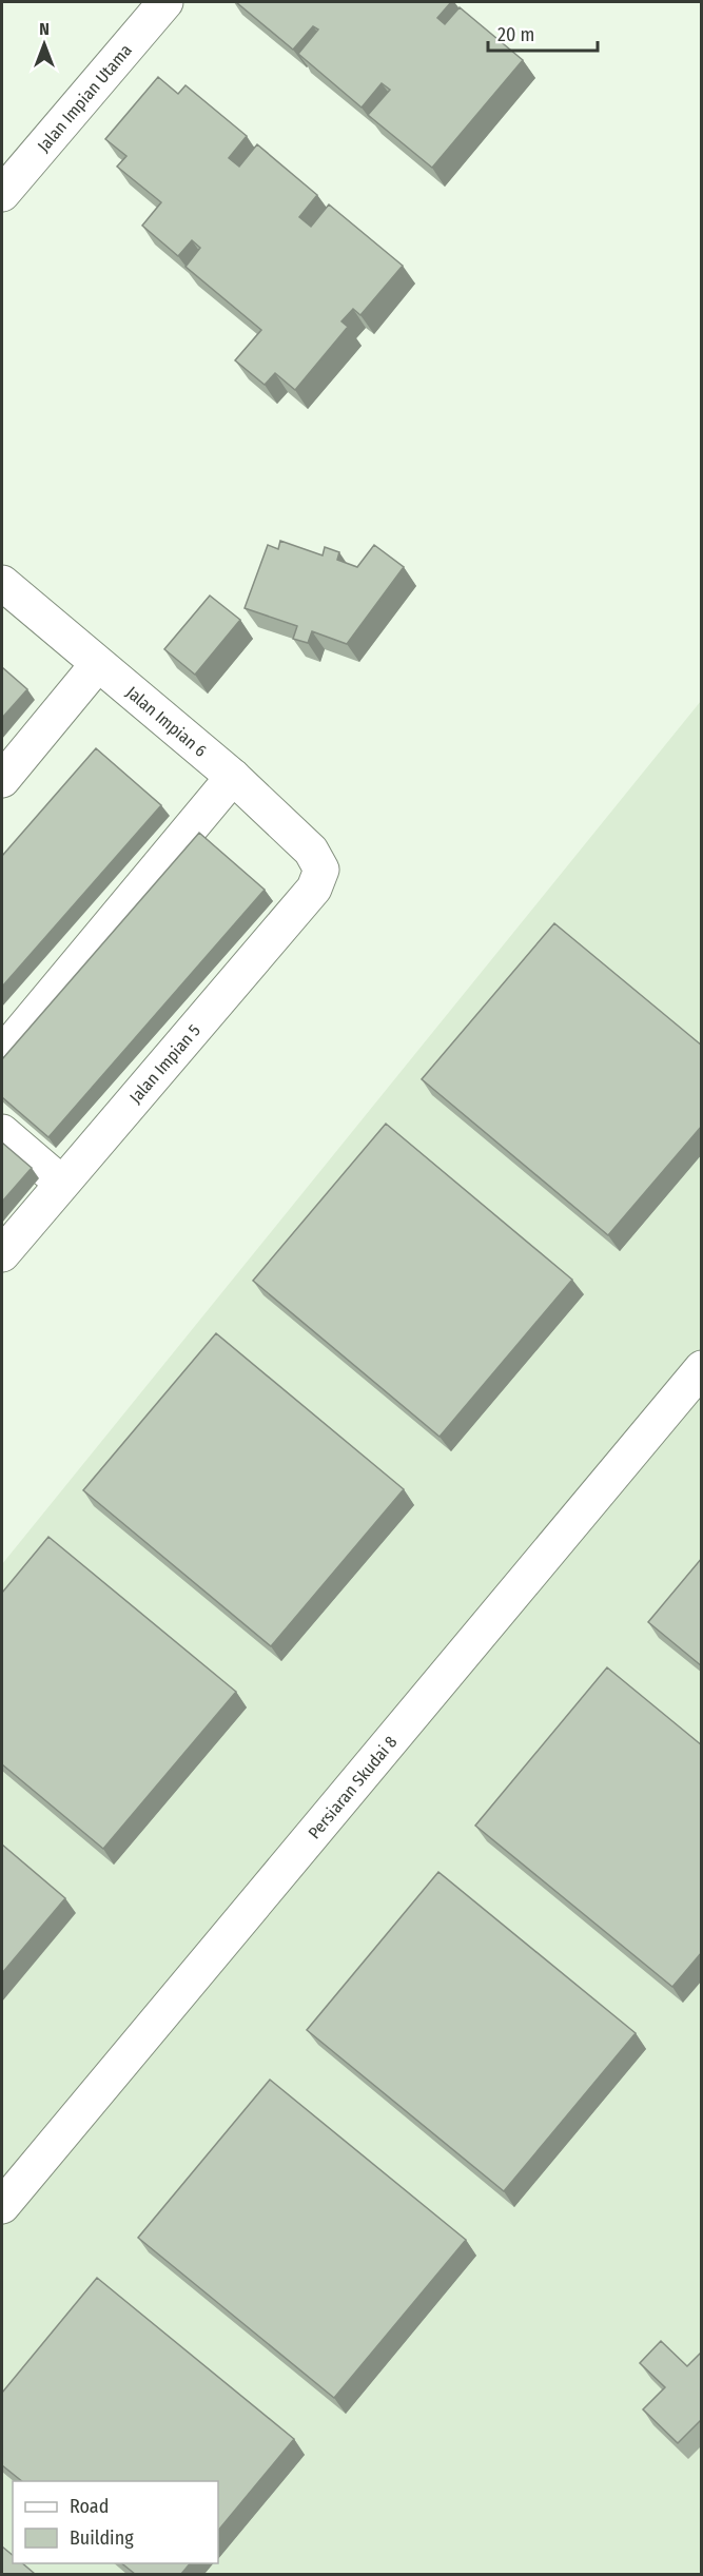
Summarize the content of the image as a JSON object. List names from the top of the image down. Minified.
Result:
{"streets":{"street":["Jalan Impian Utama","Jalan Impian 6","Jalan Impian 5","Persiaran Skudai 8"]},"crossings":[["Jalan Impian 6","Jalan Impian 5"]],"legend":["Road","Building"],"scale_bar":"20 m","north":"top"}
